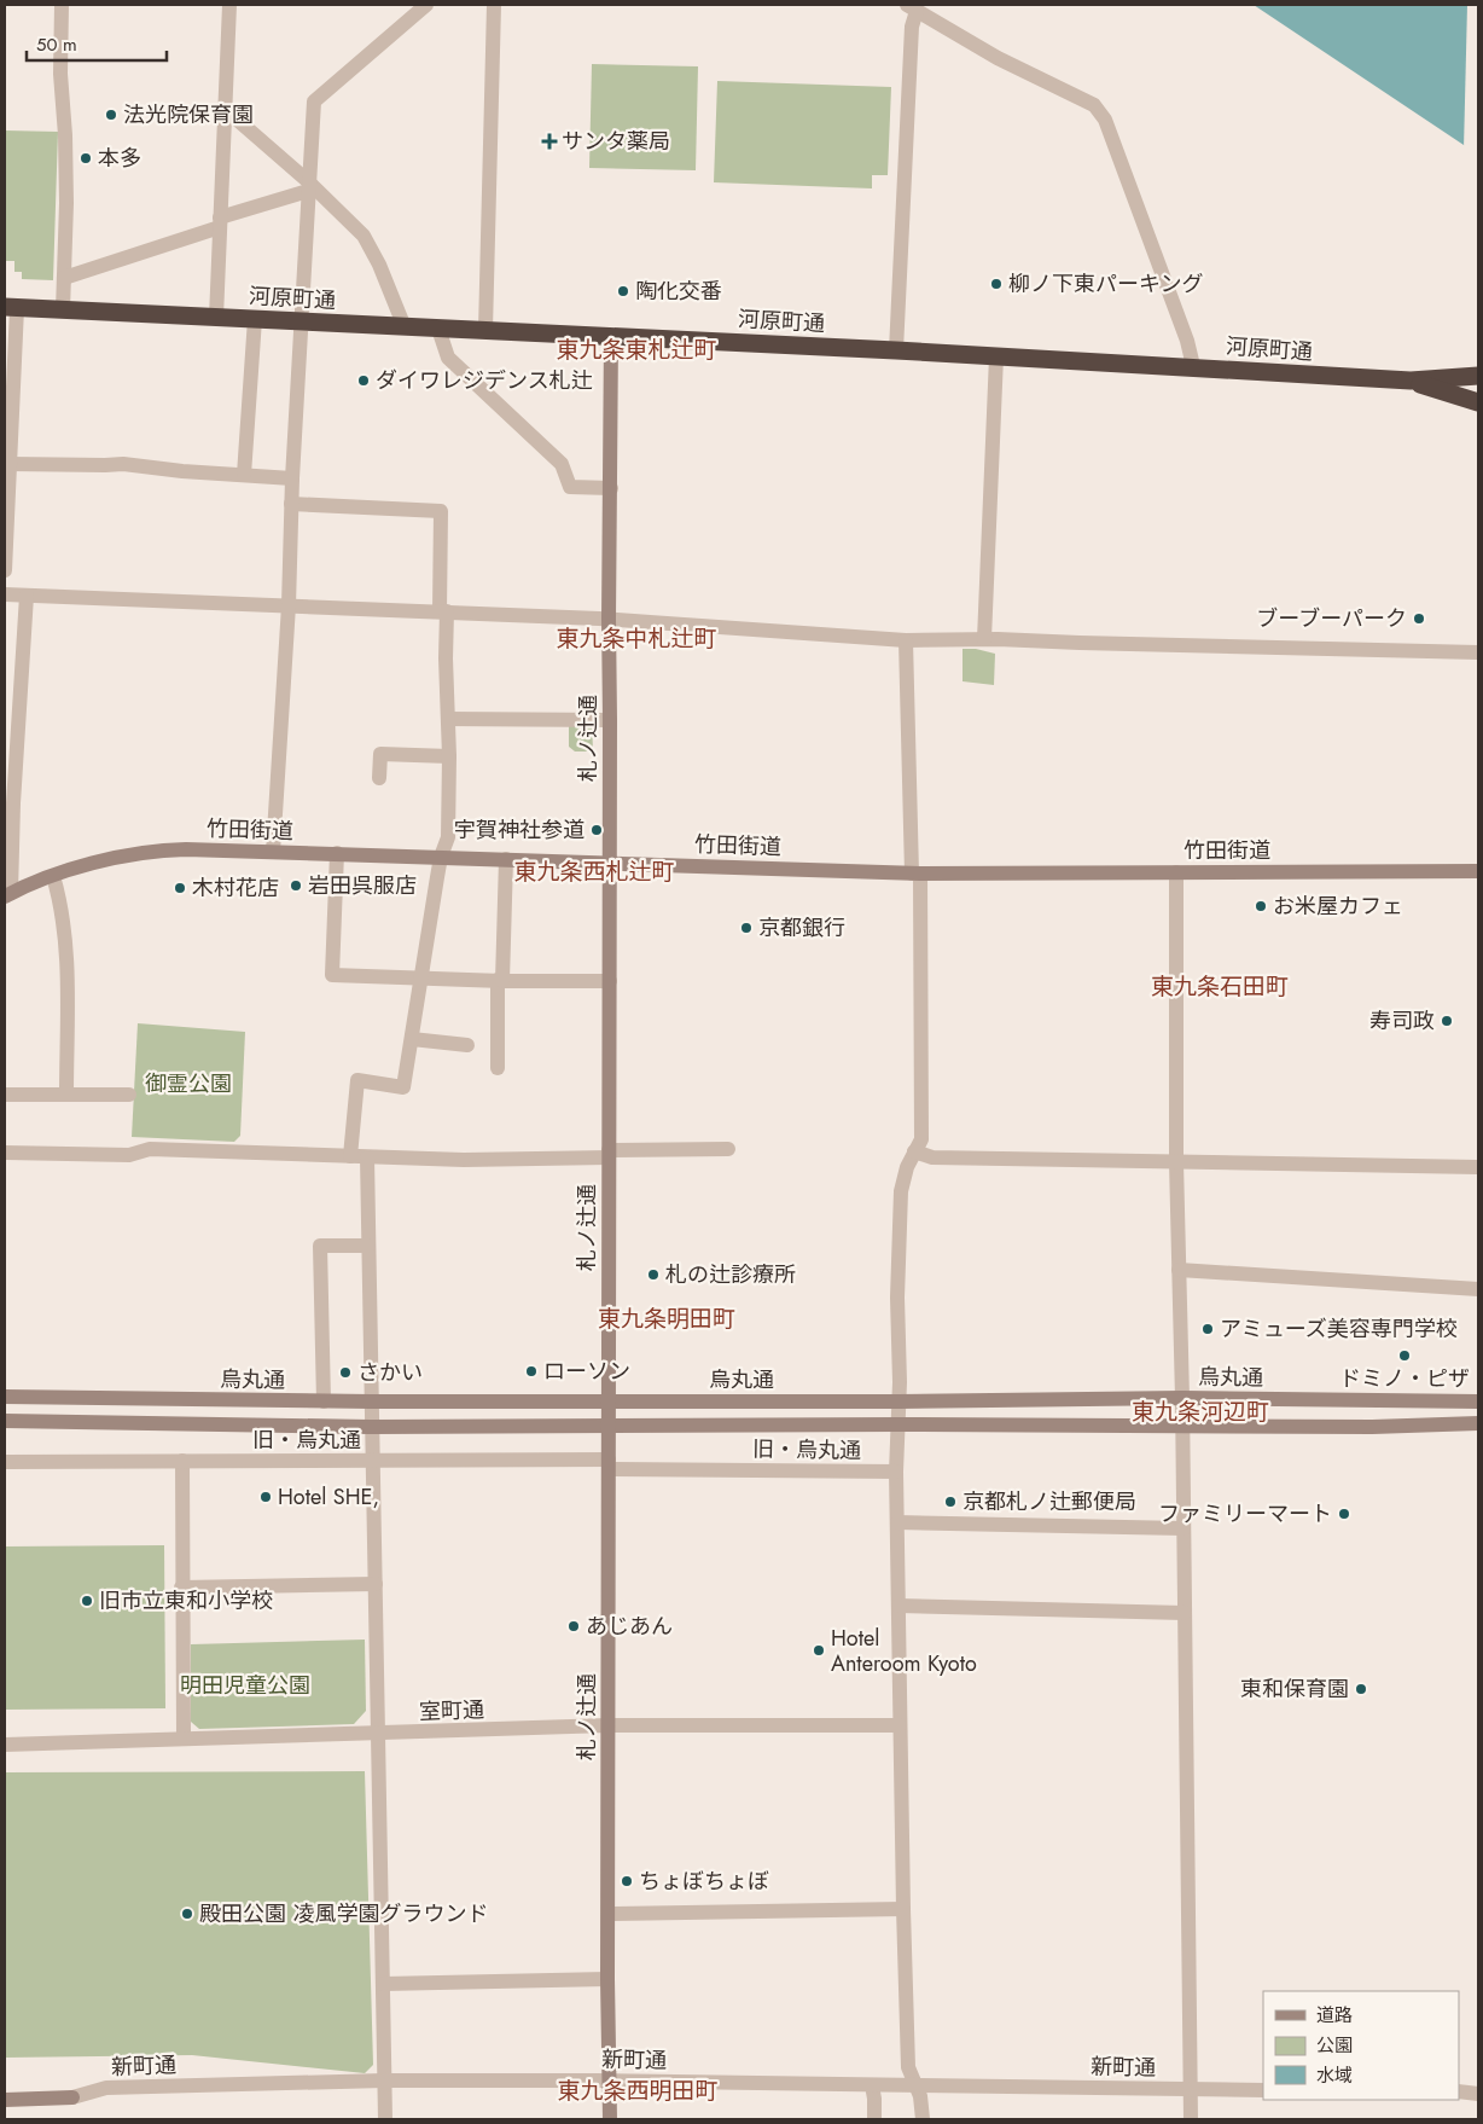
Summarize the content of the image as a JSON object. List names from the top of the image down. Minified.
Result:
{"streets":{"highway":["河原町通"],"street":["札ノ辻通","竹田街道","烏丸通","旧・烏丸通","室町通","新町通"]},"crossings":[["河原町通","札ノ辻通"],["札ノ辻通","竹田街道"],["札ノ辻通","烏丸通"],["札ノ辻通","旧・烏丸通"],["札ノ辻通","室町通"],["札ノ辻通","新町通"]],"districts":["東九条東札辻町","東九条中札辻町","東九条西札辻町","東九条石田町","東九条明田町","東九条河辺町","東九条西明田町"],"parks":["御霊公園","明田児童公園"],"places":{"other":["法光院保育園","本多","柳ノ下東パーキング","陶化交番","ダイワレジデンス札辻","ブーブーパーク","宇賀神社参道","岩田呉服店","木村花店","お米屋カフェ","京都銀行","寿司政","札の辻診療所","アミューズ美容専門学校","ドミノ・ピザ","ローソン","さかい","Hotel SHE,","京都札ノ辻郵便局","ファミリーマート","旧市立東和小学校","あじあん","Hotel Anteroom Kyoto","東和保育園","ちょぼちょぼ","殿田公園 凌風学園グラウンド"],"health":["サンタ薬局"]},"legend":["道路","公園","水域"],"scale_bar":"50 m"}
